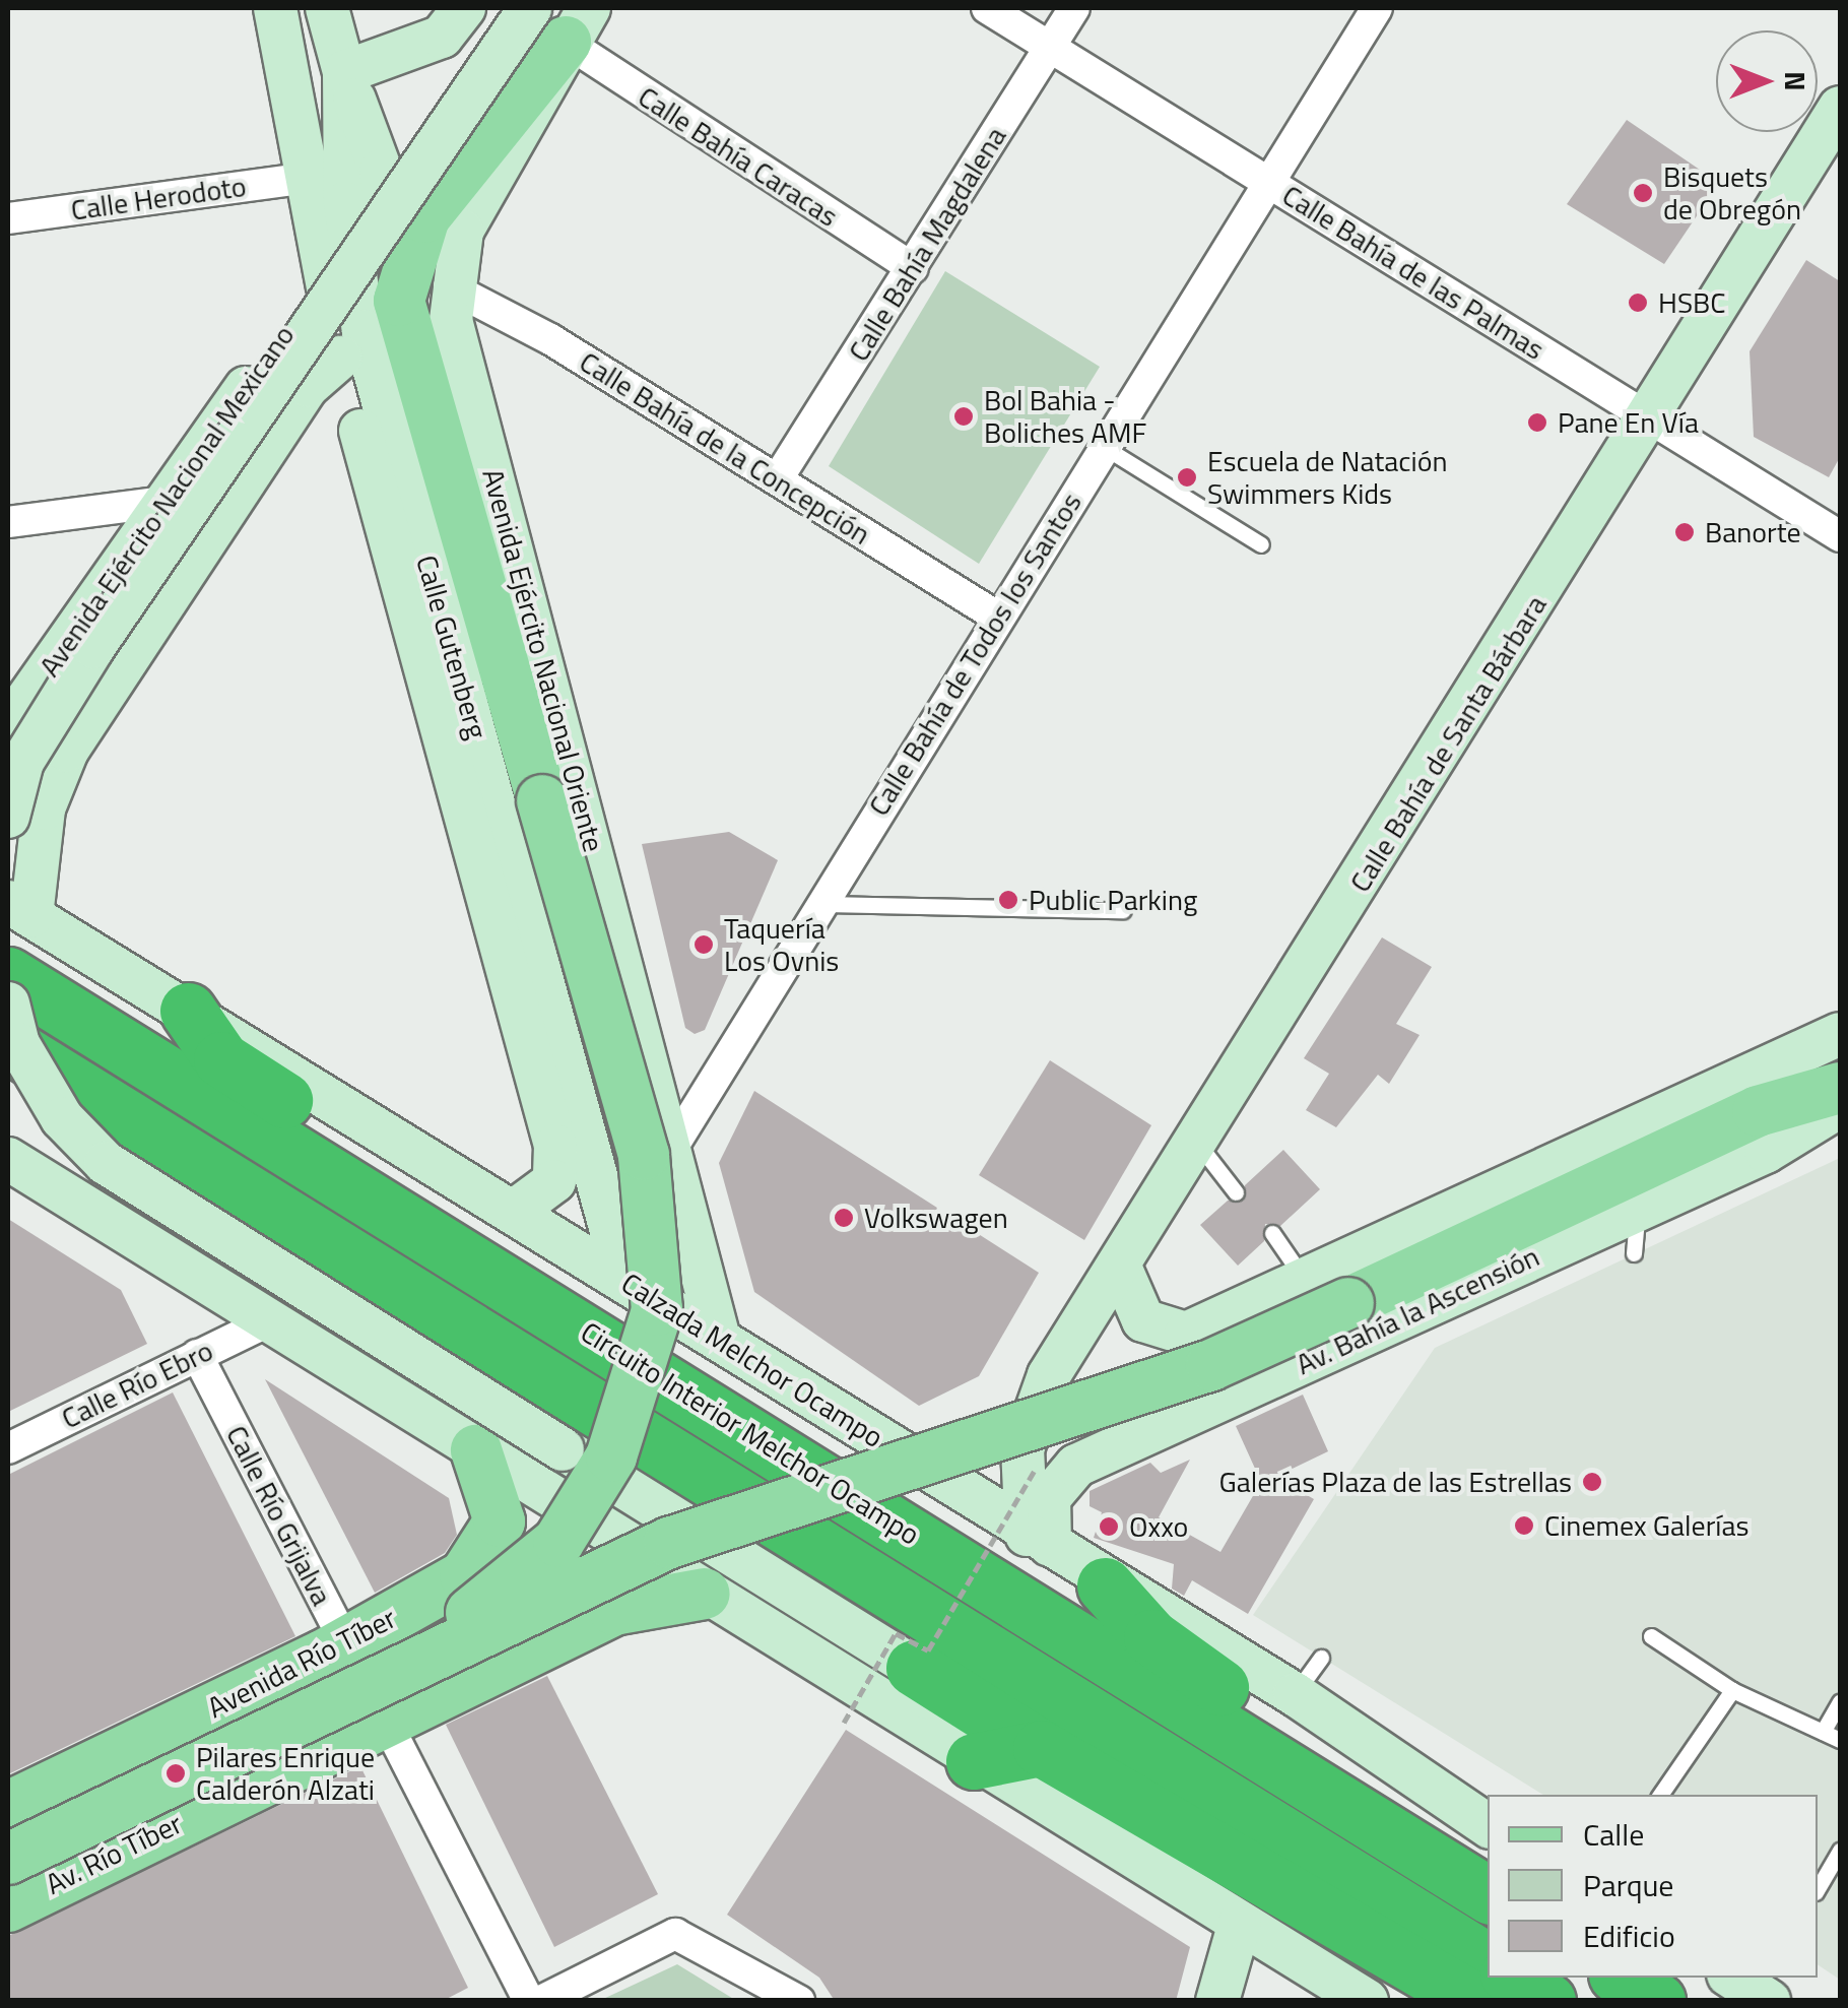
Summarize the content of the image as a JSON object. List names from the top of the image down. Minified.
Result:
{"streets":{"highway":["Circuito Interior Melchor Ocampo"],"main road":["Avenida Ejército Nacional Mexicano","Calle Gutenberg","Avenida Ejército Nacional Oriente","Calle Bahía de Santa Bárbara","Av. Bahía la Ascensión","Calzada Melchor Ocampo","Avenida Río Tíber","Av. Río Tíber"],"street":["Calle Bahía Caracas","Calle Herodoto","Calle Bahía Magdalena","Calle Bahía de las Palmas","Calle Bahía de la Concepción","Calle Bahía de Todos los Santos","Calle Río Ebro","Calle Río Grijalva"]},"crossings":[["Calle Bahía Caracas","Calle Bahía Magdalena"],["Calle Bahía Caracas","Avenida Ejército Nacional Oriente"],["Calle Herodoto","Calle Gutenberg"],["Calle Bahía Magdalena","Calle Bahía de las Palmas"],["Calle Bahía Magdalena","Calle Bahía de la Concepción"],["Calle Bahía de las Palmas","Calle Bahía de Todos los Santos"],["Calle Bahía de las Palmas","Calle Bahía de Santa Bárbara"],["Calle Bahía de la Concepción","Calle Bahía de Todos los Santos"],["Calle Bahía de la Concepción","Avenida Ejército Nacional Oriente"],["Avenida Ejército Nacional Mexicano","Calle Gutenberg"],["Calle Gutenberg","Calzada Melchor Ocampo"],["Calle Bahía de Todos los Santos","Avenida Ejército Nacional Oriente"],["Avenida Ejército Nacional Oriente","Calzada Melchor Ocampo"],["Av. Bahía la Ascensión","Calzada Melchor Ocampo"],["Calle Río Ebro","Calle Río Grijalva"],["Calle Río Grijalva","Avenida Río Tíber"]],"places":["Bisquets de Obregón","HSBC","Bol Bahia - Boliches AMF","Pane En Vía","Escuela de Natación Swimmers Kids","Banorte","Public Parking","Taquería Los Ovnis","Volkswagen","Galerías Plaza de las Estrellas","Cinemex Galerías","Oxxo","Pilares Enrique Calderón Alzati"],"legend":["Calle","Parque","Edificio"],"north":"right"}
